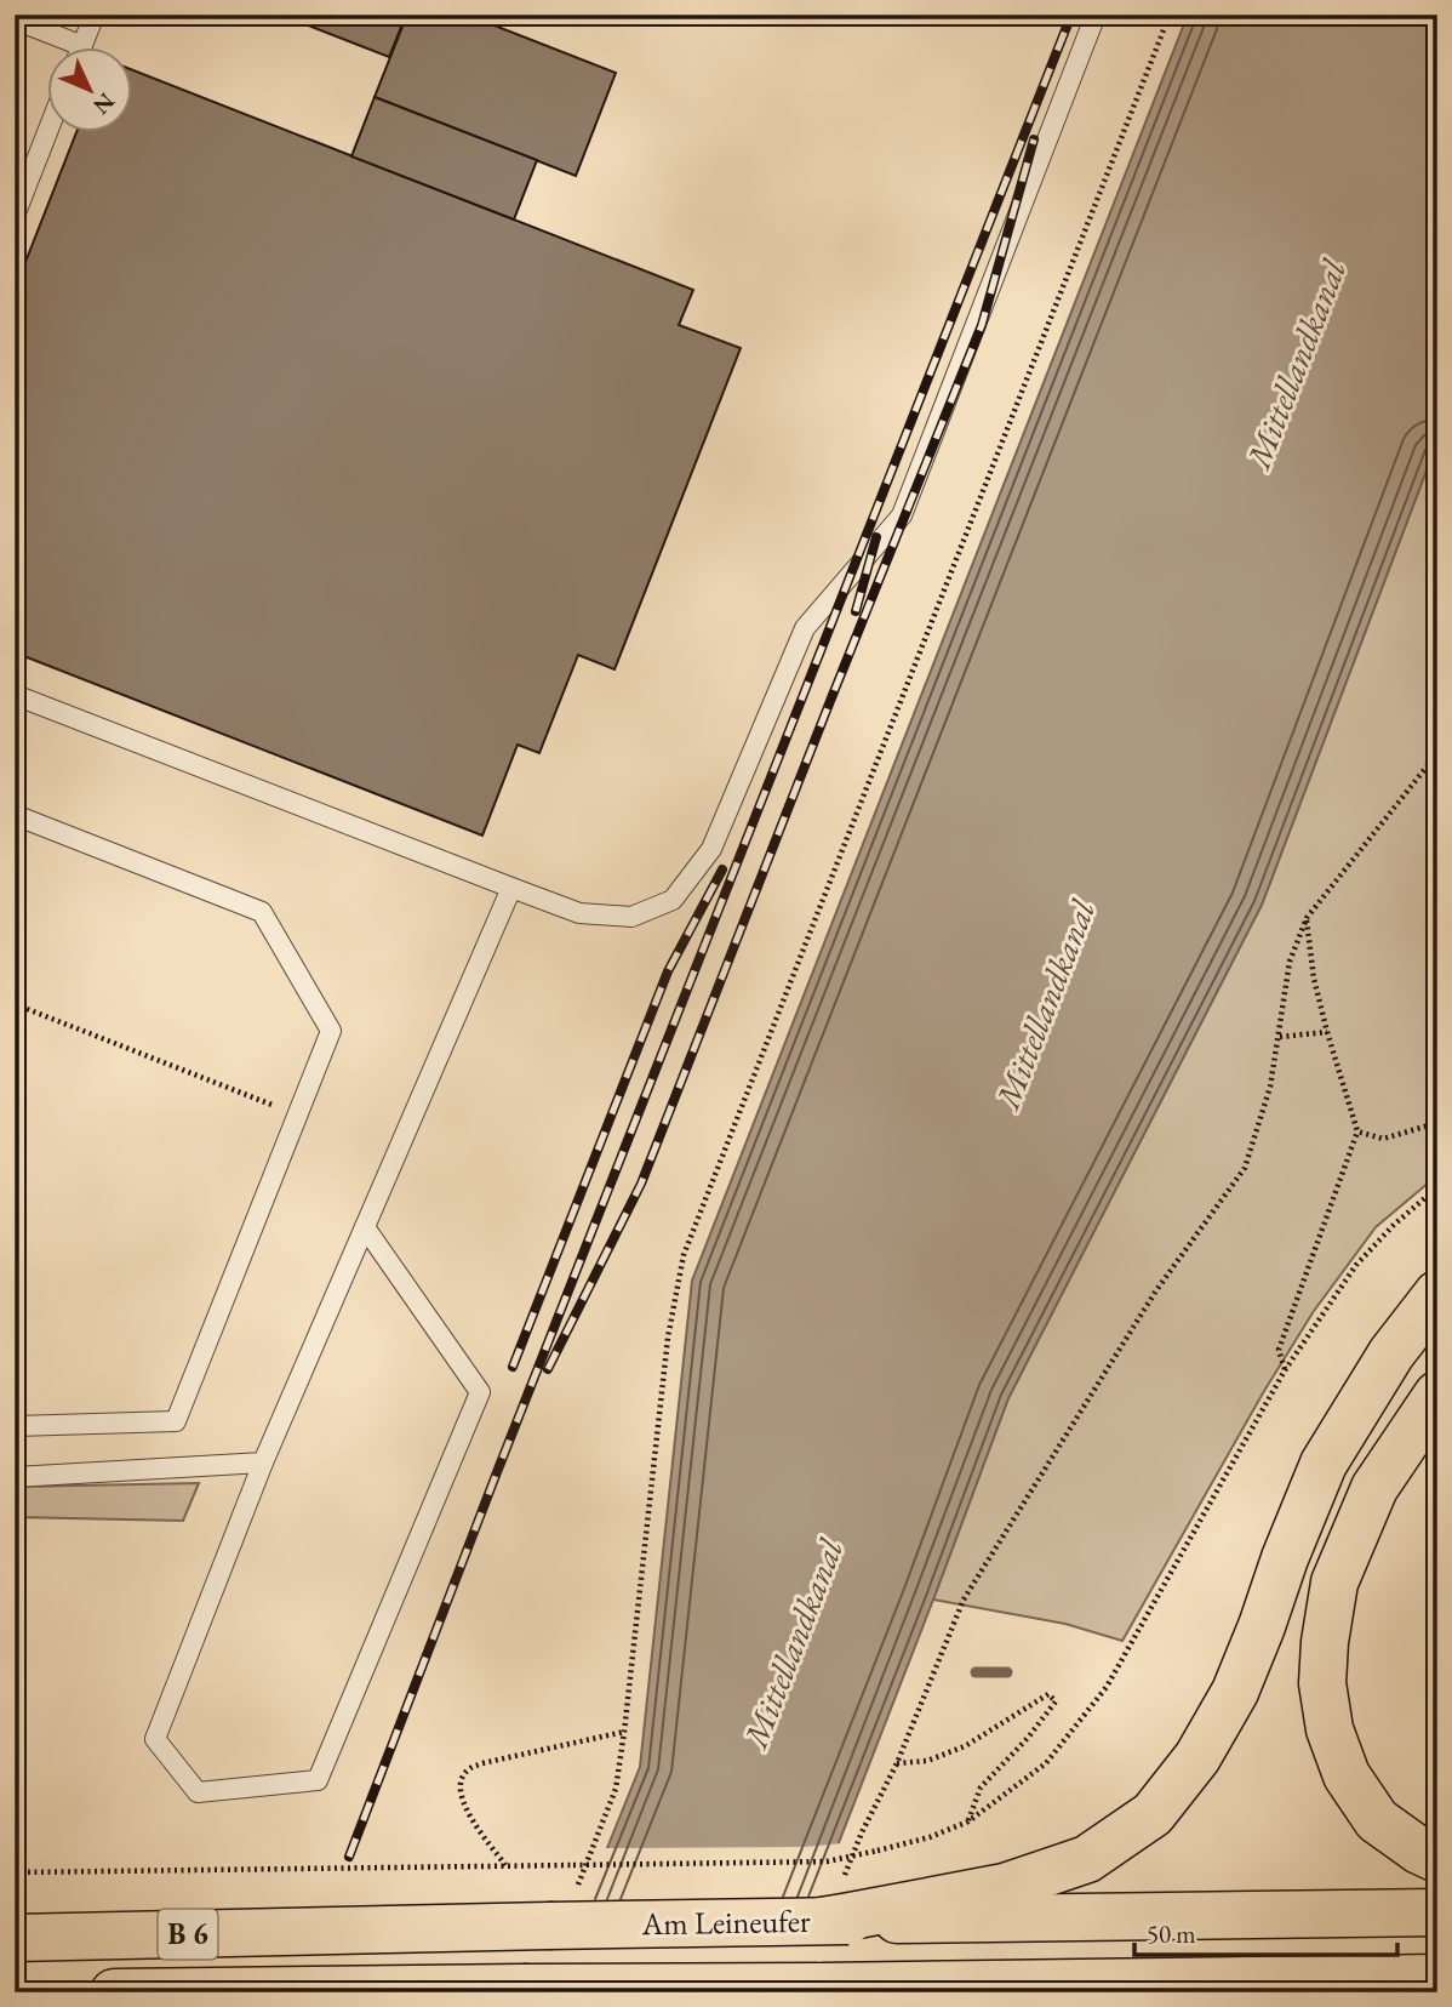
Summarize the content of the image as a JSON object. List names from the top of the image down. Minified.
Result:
{"streets":{"highway":["Am Leineufer","B 6"]},"water":["Mittellandkanal"],"scale_bar":"50 m","north":"bottom right"}
